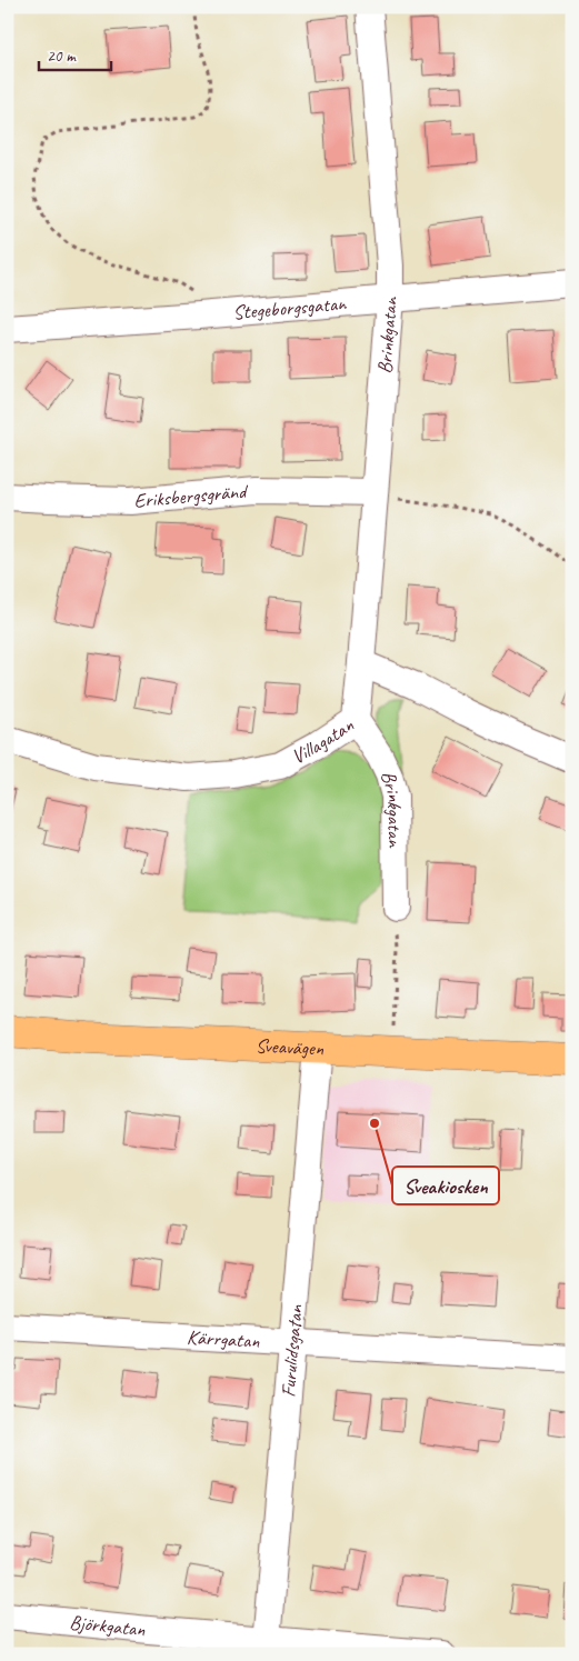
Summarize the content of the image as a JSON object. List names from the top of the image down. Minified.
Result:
{"streets":{"main road":["Sveavägen"],"street":["Stegeborgsgatan","Brinkgatan","Eriksbergsgränd","Villagatan","Kärrgatan","Furulidsgatan","Björkgatan"]},"crossings":[["Stegeborgsgatan","Brinkgatan"],["Brinkgatan","Eriksbergsgränd"],["Brinkgatan","Villagatan"],["Sveavägen","Furulidsgatan"],["Kärrgatan","Furulidsgatan"],["Furulidsgatan","Björkgatan"]],"places":["Sveakiosken"],"scale_bar":"20 m"}
